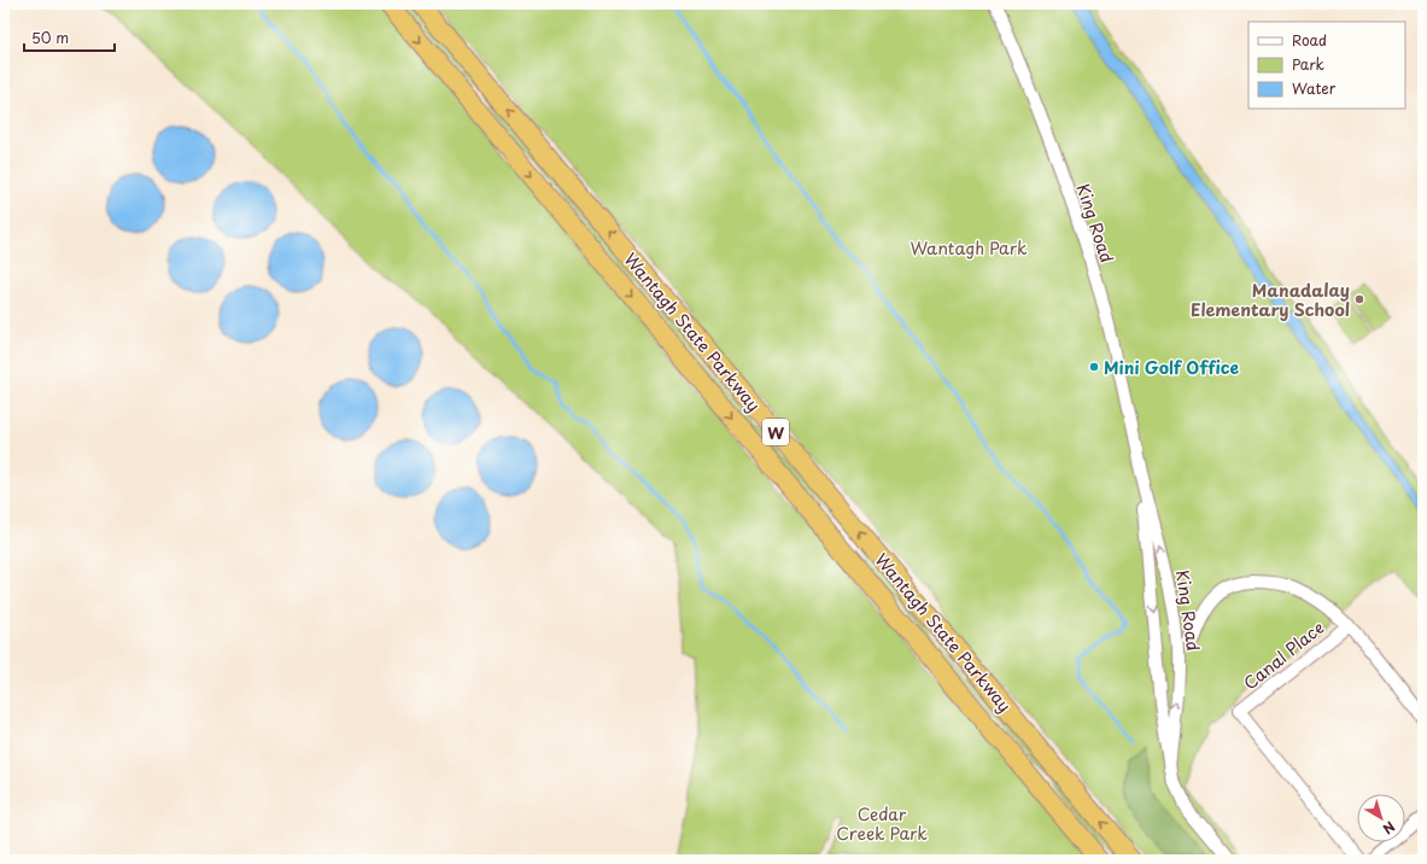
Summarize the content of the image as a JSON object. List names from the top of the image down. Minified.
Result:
{"streets":{"highway":["Wantagh State Parkway","W"],"street":["King Road","Canal Place"]},"parks":["Wantagh Park","Cedar Creek Park"],"places":["Manadalay Elementary School","Mini Golf Office"],"legend":["Road","Park","Water"],"scale_bar":"50 m","north":"bottom right"}
